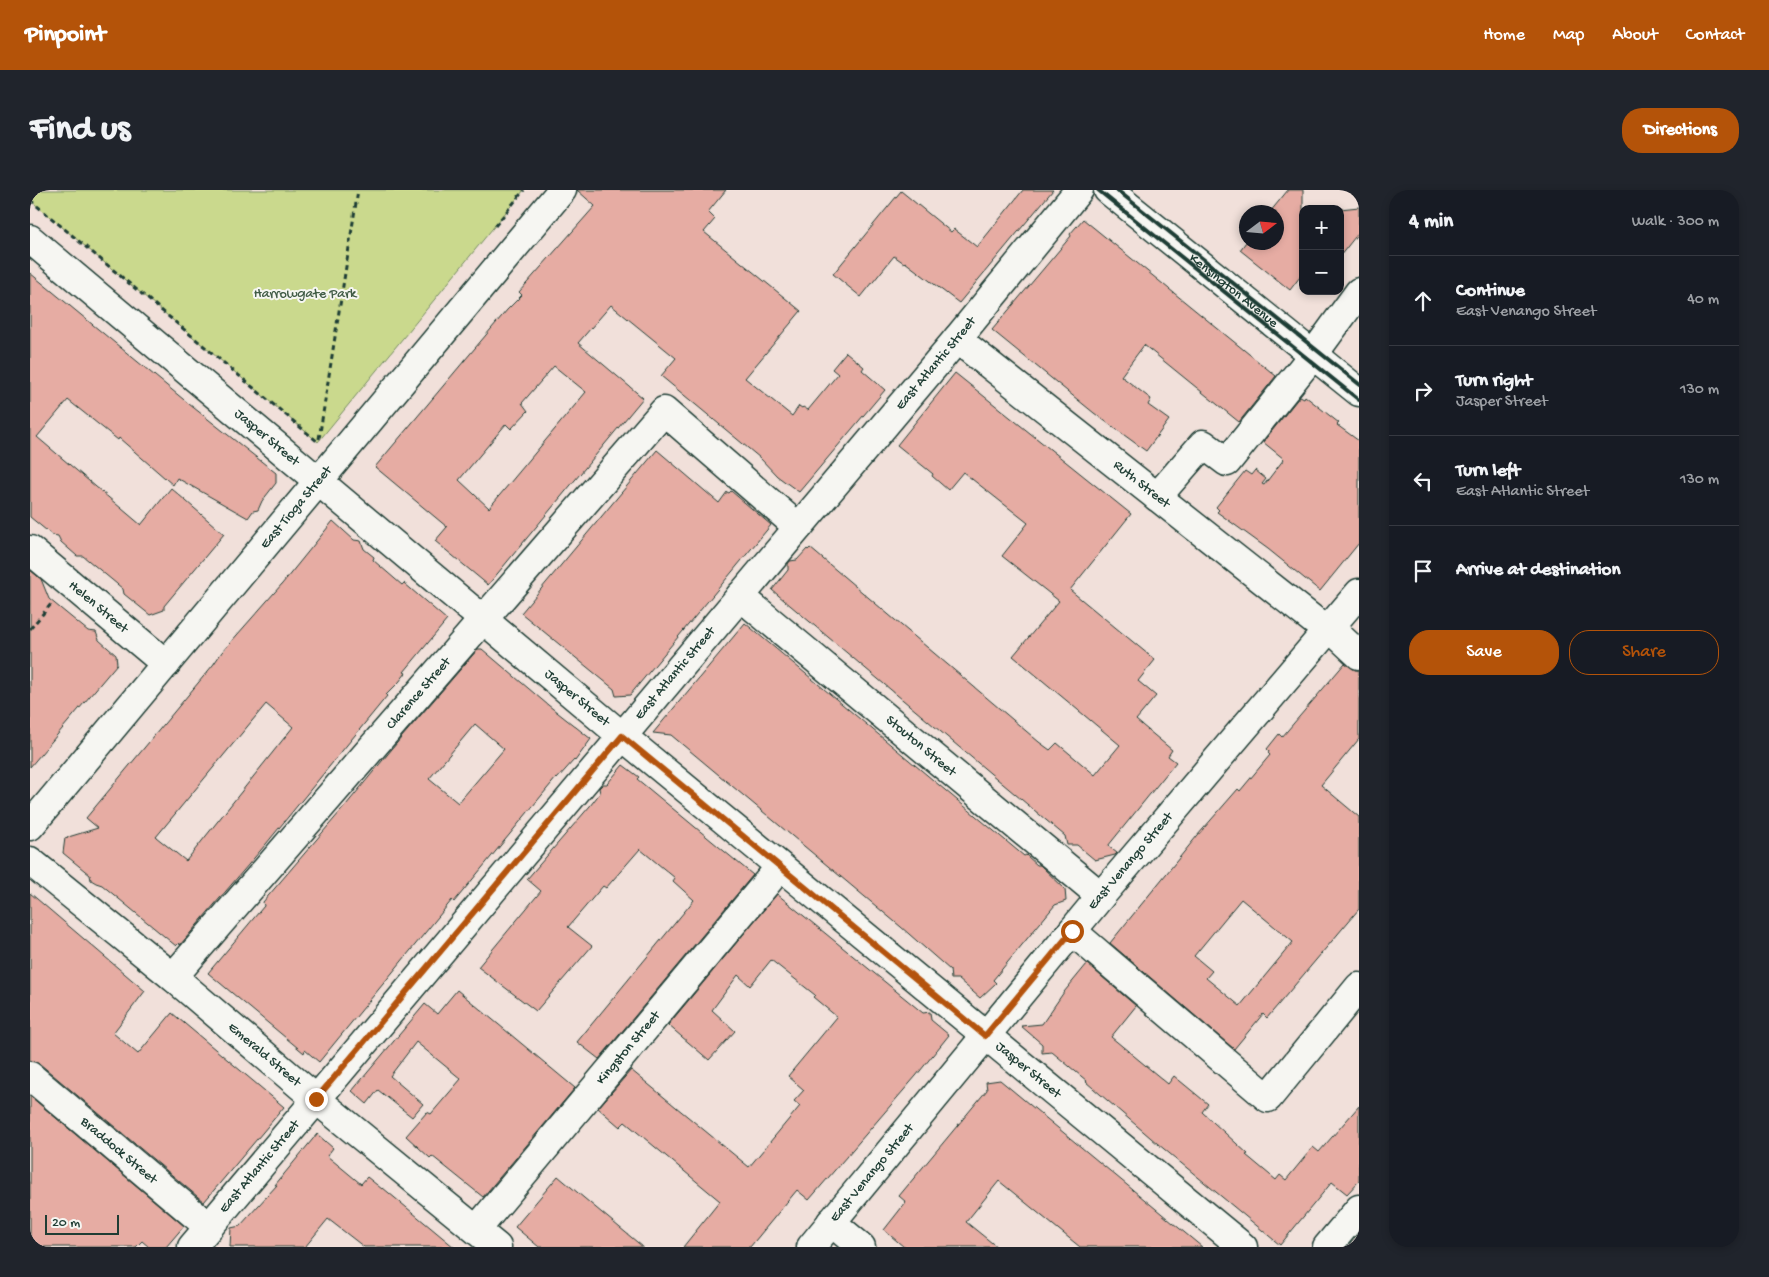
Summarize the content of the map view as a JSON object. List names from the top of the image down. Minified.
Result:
{"streets":{"street":["Kensington Avenue","East Atlantic Street","Jasper Street","Ruth Street","East Tioga Street","Helen Street","Clarence Street","Stouton Street","East Venango Street","Kingston Street","Emerald Street","Braddock Street"]},"crossings":[["East Atlantic Street","Jasper Street"],["East Atlantic Street","Ruth Street"],["East Atlantic Street","Clarence Street"],["East Atlantic Street","Stouton Street"],["East Atlantic Street","Emerald Street"],["East Atlantic Street","Braddock Street"],["Jasper Street","East Tioga Street"],["Jasper Street","Clarence Street"],["Jasper Street","East Venango Street"],["Jasper Street","Kingston Street"],["Ruth Street","East Venango Street"],["East Tioga Street","Helen Street"],["Clarence Street","Emerald Street"],["Stouton Street","East Venango Street"],["Kingston Street","Emerald Street"]],"parks":["Harrowgate Park"],"scale_bar":"20 m","north":"right","page":{"header":"Pinpoint","nav":["Home","Map","About","Contact"],"buttons":["Directions",["Save","Share"]],"title":"Find us","heading":["4 min","Walk · 300 m"],"map_buttons":["+","−"],"list":[["Continue","East Venango Street","40 m"],["Turn right","Jasper Street","130 m"],["Turn left","East Atlantic Street","130 m"],"Arrive at destination"],"scale":"20 m"}}
